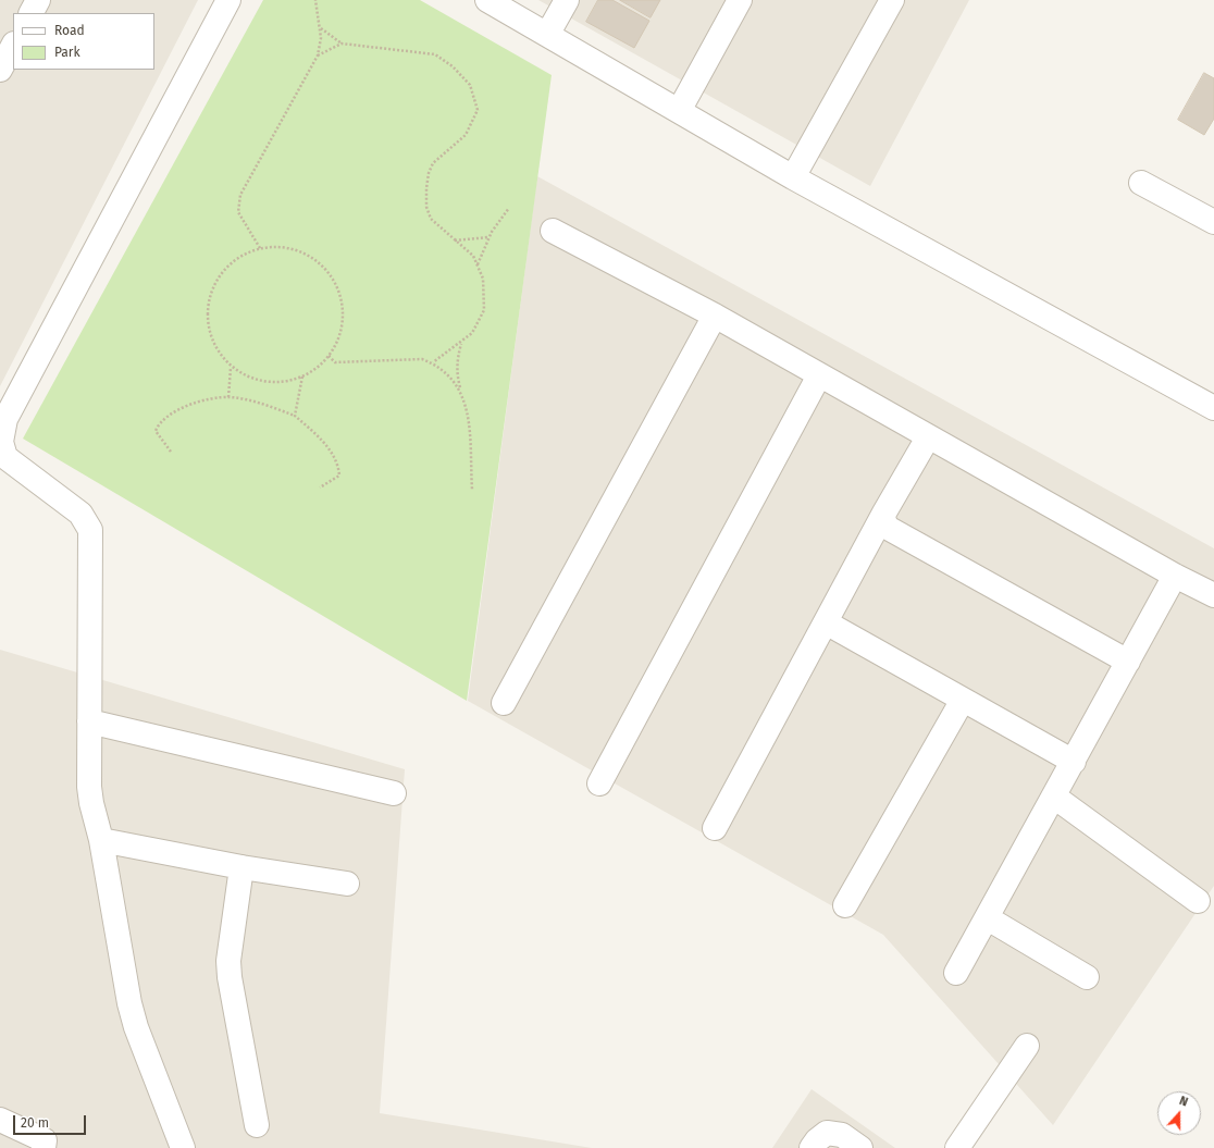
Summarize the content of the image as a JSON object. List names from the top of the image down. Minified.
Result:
{"legend":["Road","Park"],"scale_bar":"20 m","north":"top"}
